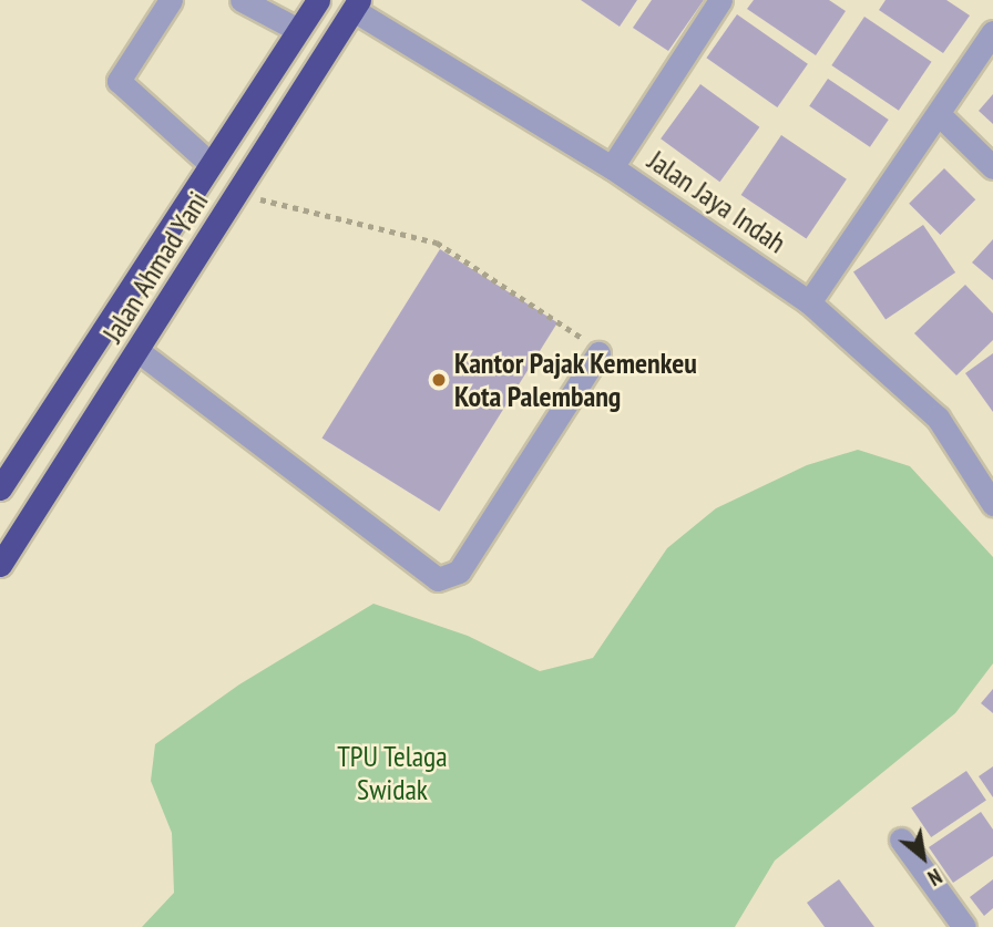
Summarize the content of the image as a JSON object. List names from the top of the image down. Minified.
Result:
{"streets":{"highway":["Jalan Ahmad Yani"],"street":["Jalan Jaya Indah"]},"crossings":[["Jalan Jaya Indah","Jalan Ahmad Yani"]],"parks":["TPU Telaga Swidak"],"places":["Kantor Pajak Kemenkeu Kota Palembang"],"north":"bottom right"}
